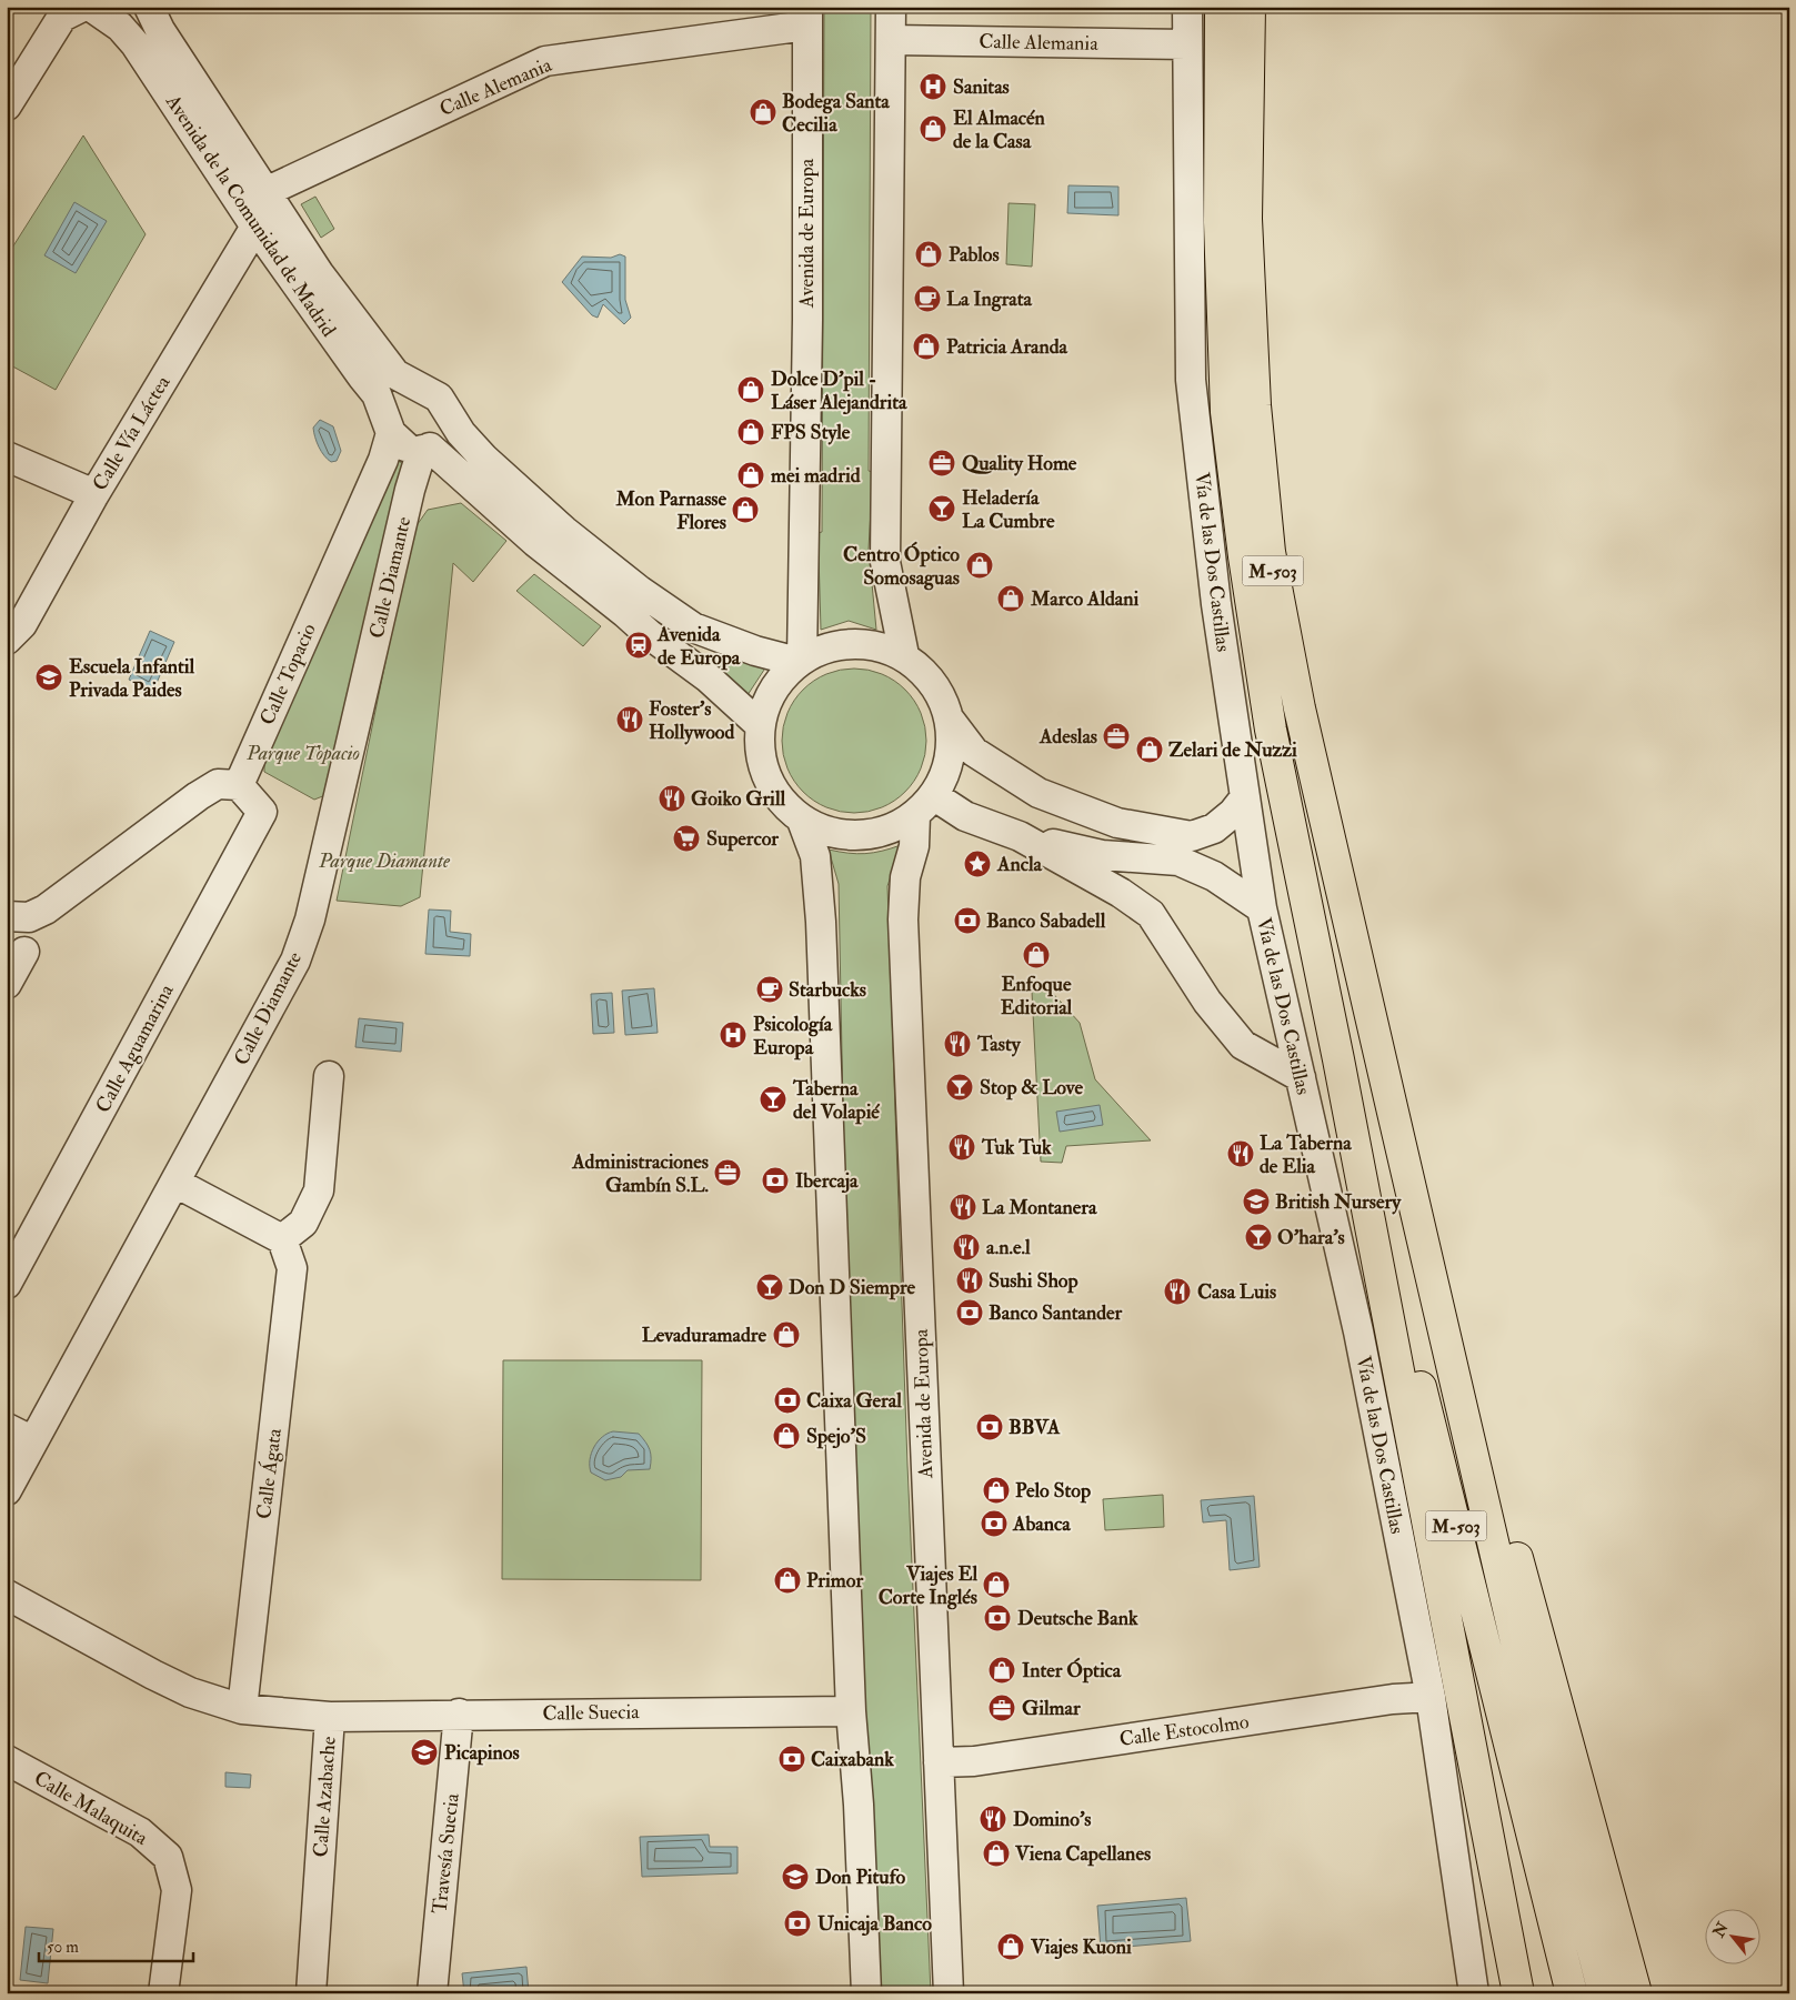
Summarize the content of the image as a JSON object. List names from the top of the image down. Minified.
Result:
{"streets":{"highway":["M-503"],"street":["Calle Alemania","Avenida de la Comunidad de Madrid","Avenida de Europa","Calle Vía Láctea","Vía de las Dos Castillas","Calle Diamante","Calle Topacio","Calle Aguamarina","Calle Ágata","Calle Suecia","Calle Estocolmo","Calle Azabache","Calle Malaquita","Travesía Suecia"]},"crossings":[["Calle Alemania","Avenida de la Comunidad de Madrid"],["Calle Alemania","Avenida de Europa"],["Calle Alemania","Vía de las Dos Castillas"],["Avenida de la Comunidad de Madrid","Calle Vía Láctea"],["Avenida de la Comunidad de Madrid","Calle Diamante"],["Avenida de la Comunidad de Madrid","Calle Topacio"],["Avenida de Europa","Calle Estocolmo"],["Vía de las Dos Castillas","Calle Estocolmo"],["Calle Diamante","Calle Topacio"],["Calle Topacio","Calle Aguamarina"],["Calle Ágata","Calle Azabache"],["Calle Suecia","Calle Azabache"],["Calle Suecia","Travesía Suecia"]],"parks":["Parque Topacio","Parque Diamante"],"places":{"hospital":["Sanitas","Psicología Europa"],"shop":["Bodega Santa Cecilia","El Almacén de la Casa","Pablos","Patricia Aranda","Dolce D'pil - Láser Alejandrita","FPS Style","mei madrid","Mon Parnasse Flores","Centro Óptico Somosaguas","Marco Aldani","Zelari de Nuzzi","Enfoque Editorial","Levaduramadre","Spejo'S","Pelo Stop","Primor","Viajes El Corte Inglés","Inter Óptica","Viena Capellanes","Viajes Kuoni"],"cafe":["La Ingrata","Starbucks"],"office":["Quality Home","Adeslas","Administraciones Gambín S.L.","Gilmar"],"bar":["Heladería La Cumbre","Stop & Love","Taberna del Volapié","O'hara's","Don D Siempre"],"station":["Avenida de Europa"],"school or university":["Escuela Infantil Privada Paides","British Nursery","Picapinos","Don Pitufo"],"restaurant":["Foster's Hollywood","Goiko Grill","Tasty","Tuk Tuk","La Taberna de Elia","La Montanera","a.n.e.l","Sushi Shop","Casa Luis","Domino's"],"supermarket":["Supercor"],"place":["Ancla"],"bank":["Banco Sabadell","Ibercaja","Banco Santander","Caixa Geral","BBVA","Abanca","Deutsche Bank","Caixabank","Unicaja Banco"]},"scale_bar":"50 m","north":"top left"}
